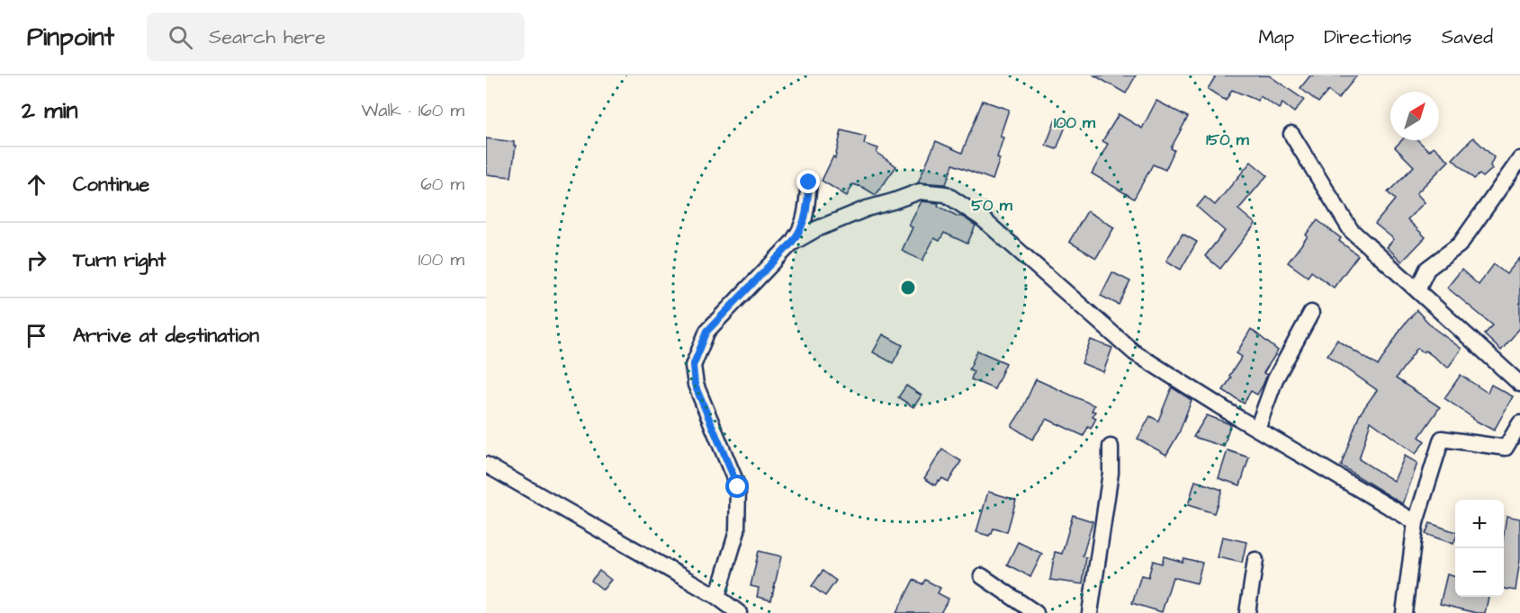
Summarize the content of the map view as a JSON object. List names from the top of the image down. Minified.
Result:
{"north":"top right","page":{"header":"Pinpoint","search":"Search here","nav":["Map","Directions","Saved"],"heading":["2 min","Walk · 160 m"],"list":[["Continue","60 m"],["Turn right","100 m"],"Arrive at destination"],"map_buttons":["+","−"]},"rings":["100 m","150 m","50 m"]}
